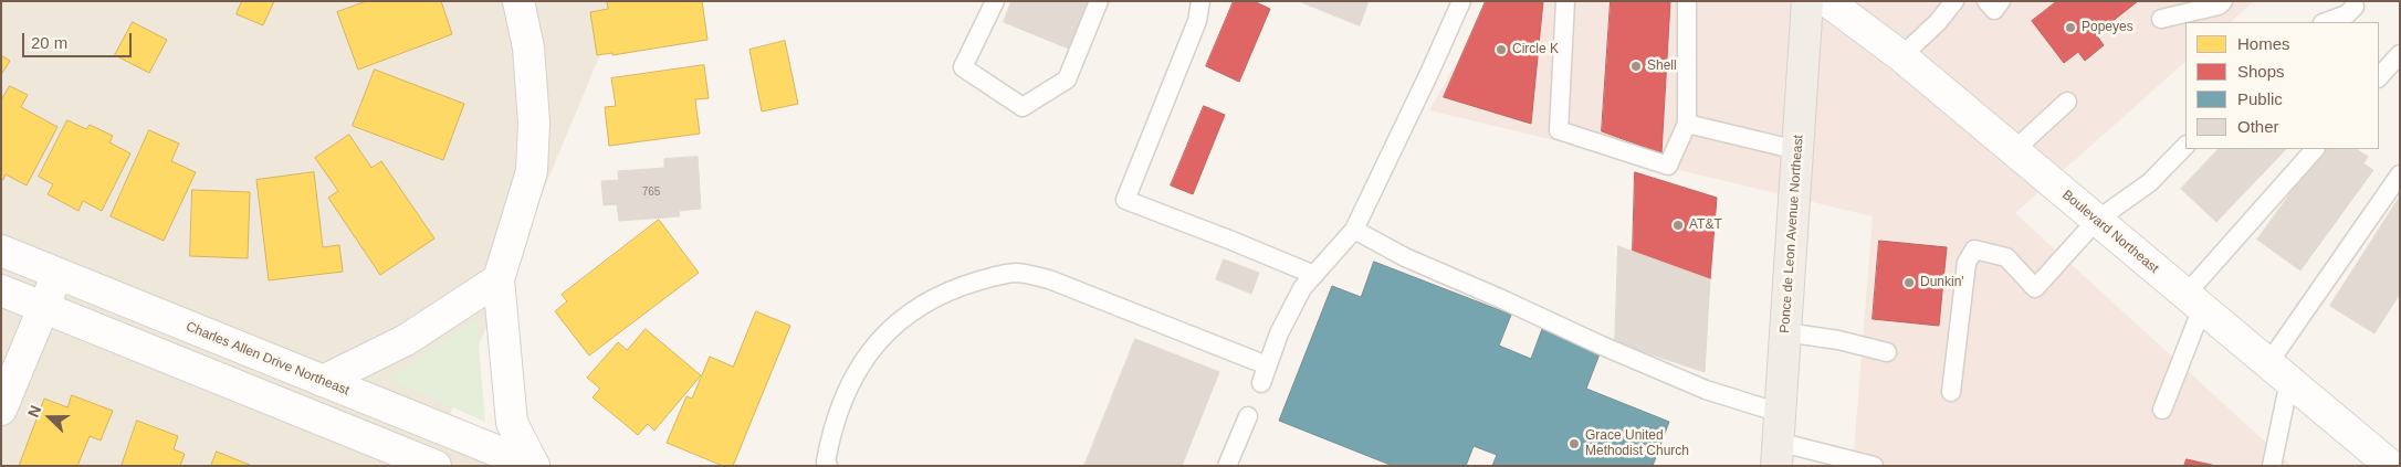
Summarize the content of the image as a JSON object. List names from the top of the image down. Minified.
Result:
{"streets":{"highway":["Ponce de Leon Avenue Northeast"],"street":["Boulevard Northeast","Charles Allen Drive Northeast"]},"places":["Popeyes","Circle K","Shell","AT&T","Dunkin'","Grace United Methodist Church"],"house_numbers":["765"],"legend":["Homes","Shops","Public","Other"],"scale_bar":"20 m","north":"left"}
